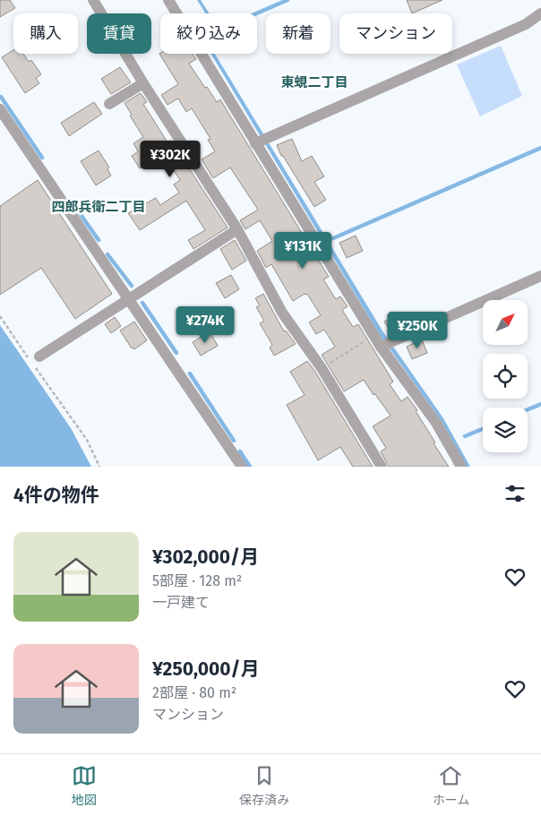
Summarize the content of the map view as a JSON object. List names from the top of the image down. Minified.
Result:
{"districts":["東蜆二丁目","四郎兵衛二丁目"],"north":"top right","page":{"chip":["購入","賃貸","絞り込み","新着","マンション"],"price":["¥302K","¥131K","¥274K","¥250K"],"heading":"4件の物件","list":[{"name":"¥302,000/月","note":"5部屋 · 128 m² · 一戸建て"},{"name":"¥250,000/月","note":"2部屋 · 80 m² · マンション"}],"tabs":["地図","保存済み","ホーム"]}}
